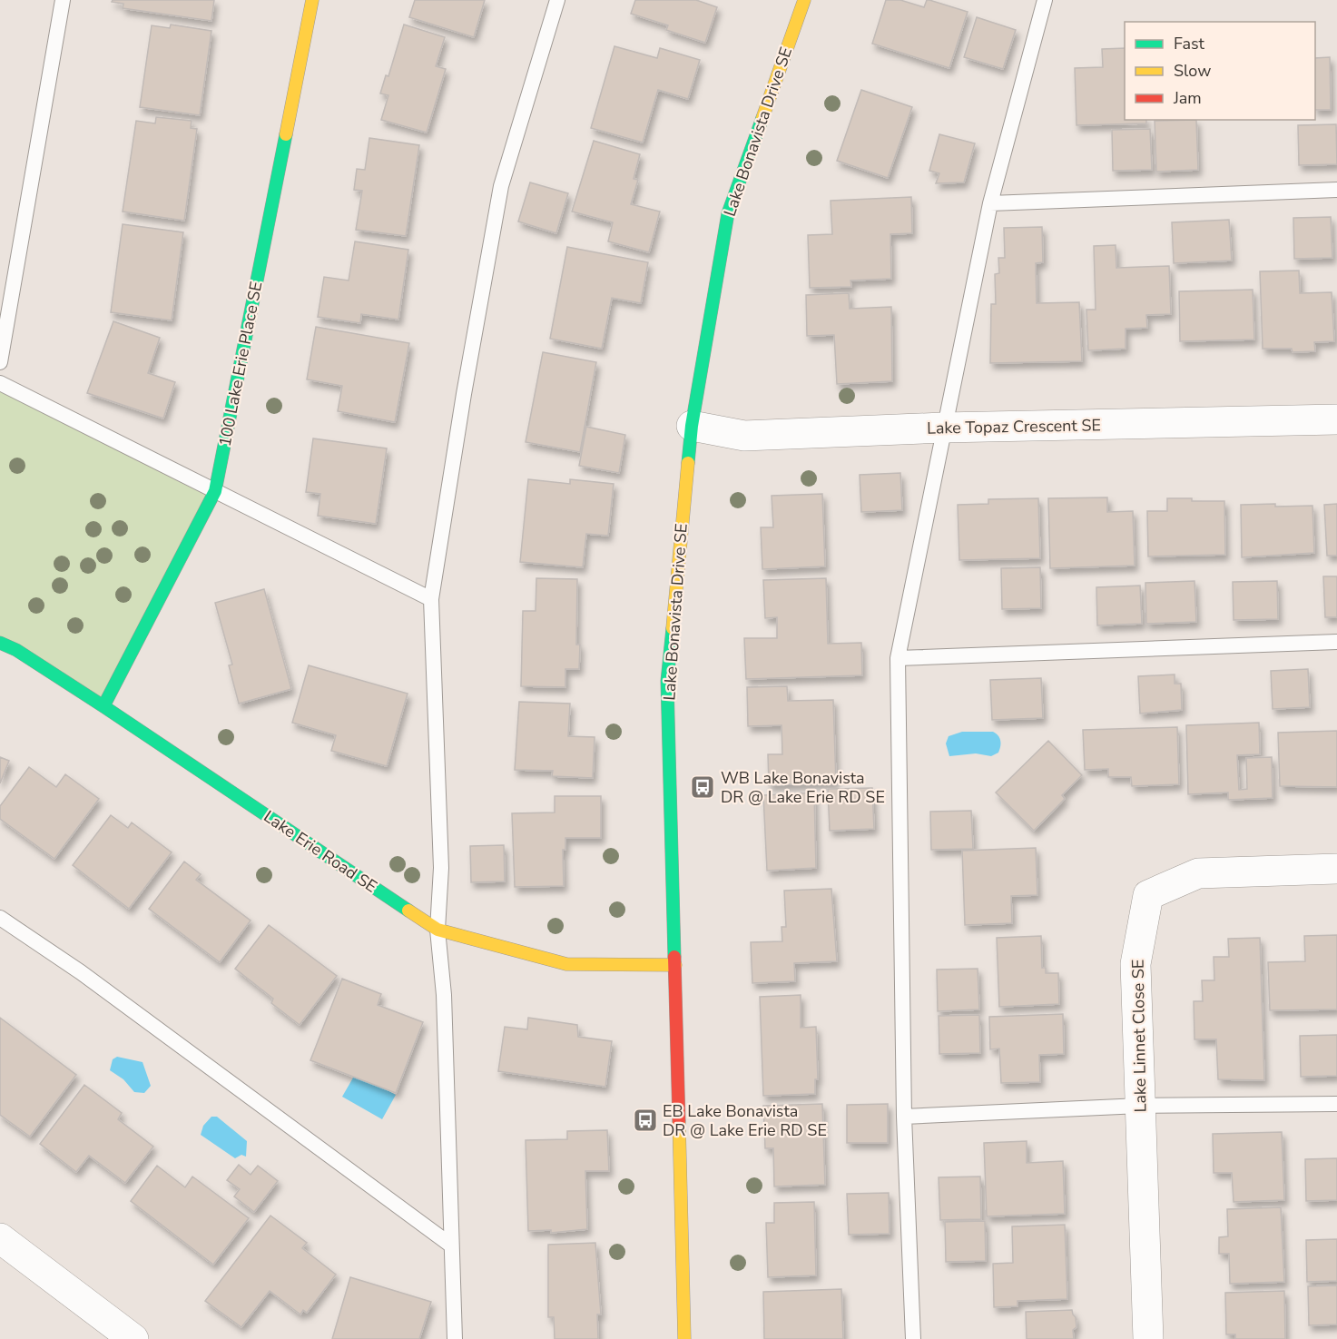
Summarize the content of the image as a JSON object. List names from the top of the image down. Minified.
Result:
{"streets":{"street":["Lake Bonavista Drive SE","100 Lake Erie Place SE","Lake Topaz Crescent SE","Lake Erie Road SE","Lake Linnet Close SE"]},"crossings":[["Lake Bonavista Drive SE","Lake Topaz Crescent SE"],["Lake Bonavista Drive SE","Lake Erie Road SE"],["100 Lake Erie Place SE","Lake Erie Road SE"]],"places":{"bus stop":["WB Lake Bonavista DR @ Lake Erie RD SE","EB Lake Bonavista DR @ Lake Erie RD SE"]},"legend":["Fast","Slow","Jam"]}
